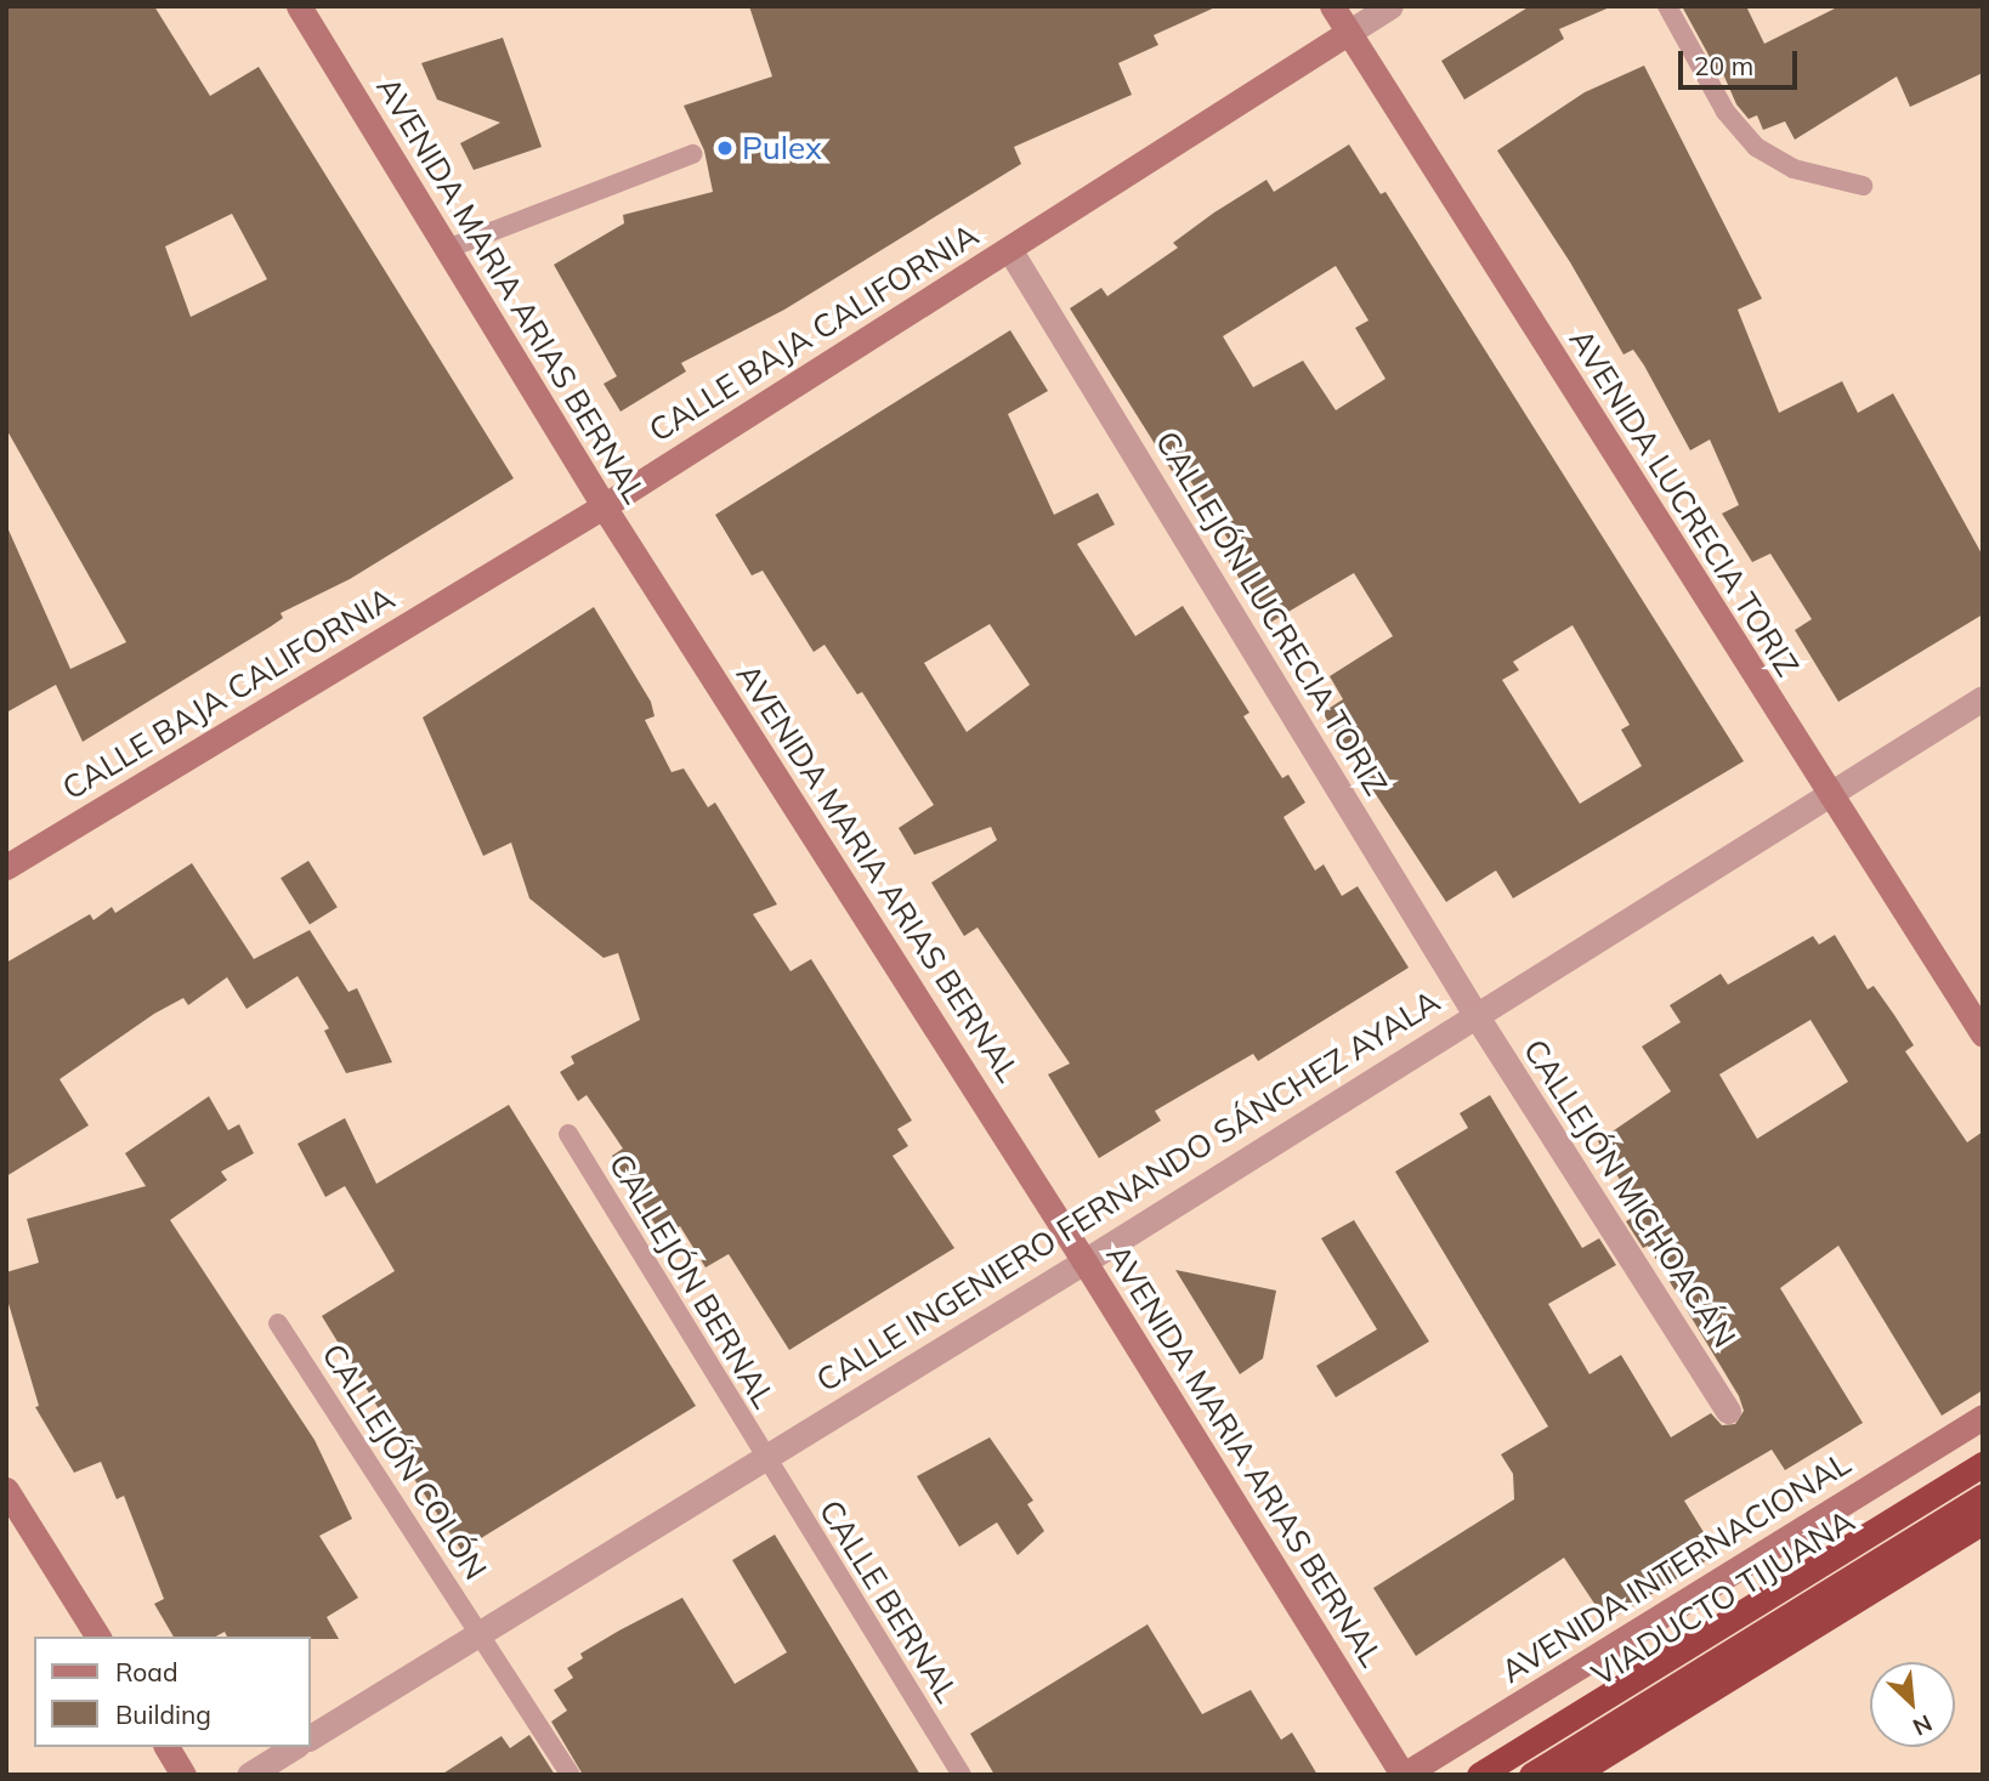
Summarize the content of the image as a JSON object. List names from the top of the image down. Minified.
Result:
{"streets":{"highway":["VIADUCTO TIJUANA"],"street":["AVENIDA MARIA ARIAS BERNAL","CALLE BAJA CALIFORNIA","AVENIDA LUCRECIA TORIZ","CALLEJÓN LUCRECIA TORIZ","CALLE INGENIERO FERNANDO SÁNCHEZ AYALA","CALLEJÓN MICHOACÁN","AVENIDA INTERNACIONAL"],"lane":["CALLEJÓN BERNAL","CALLEJÓN COLÓN","CALLE BERNAL"]},"crossings":[["AVENIDA MARIA ARIAS BERNAL","CALLE BAJA CALIFORNIA"],["AVENIDA MARIA ARIAS BERNAL","CALLE INGENIERO FERNANDO SÁNCHEZ AYALA"],["AVENIDA MARIA ARIAS BERNAL","AVENIDA INTERNACIONAL"],["CALLE BAJA CALIFORNIA","AVENIDA LUCRECIA TORIZ"],["CALLE BAJA CALIFORNIA","CALLEJÓN LUCRECIA TORIZ"],["AVENIDA LUCRECIA TORIZ","CALLE INGENIERO FERNANDO SÁNCHEZ AYALA"],["CALLEJÓN LUCRECIA TORIZ","CALLE INGENIERO FERNANDO SÁNCHEZ AYALA"],["CALLEJÓN LUCRECIA TORIZ","CALLEJÓN MICHOACÁN"],["CALLE INGENIERO FERNANDO SÁNCHEZ AYALA","CALLEJÓN MICHOACÁN"],["CALLE INGENIERO FERNANDO SÁNCHEZ AYALA","CALLEJÓN BERNAL"],["CALLE INGENIERO FERNANDO SÁNCHEZ AYALA","CALLEJÓN COLÓN"],["CALLE INGENIERO FERNANDO SÁNCHEZ AYALA","CALLE BERNAL"],["CALLEJÓN BERNAL","CALLE BERNAL"]],"places":["Pulex"],"legend":["Road","Building"],"scale_bar":"20 m","north":"bottom right"}
